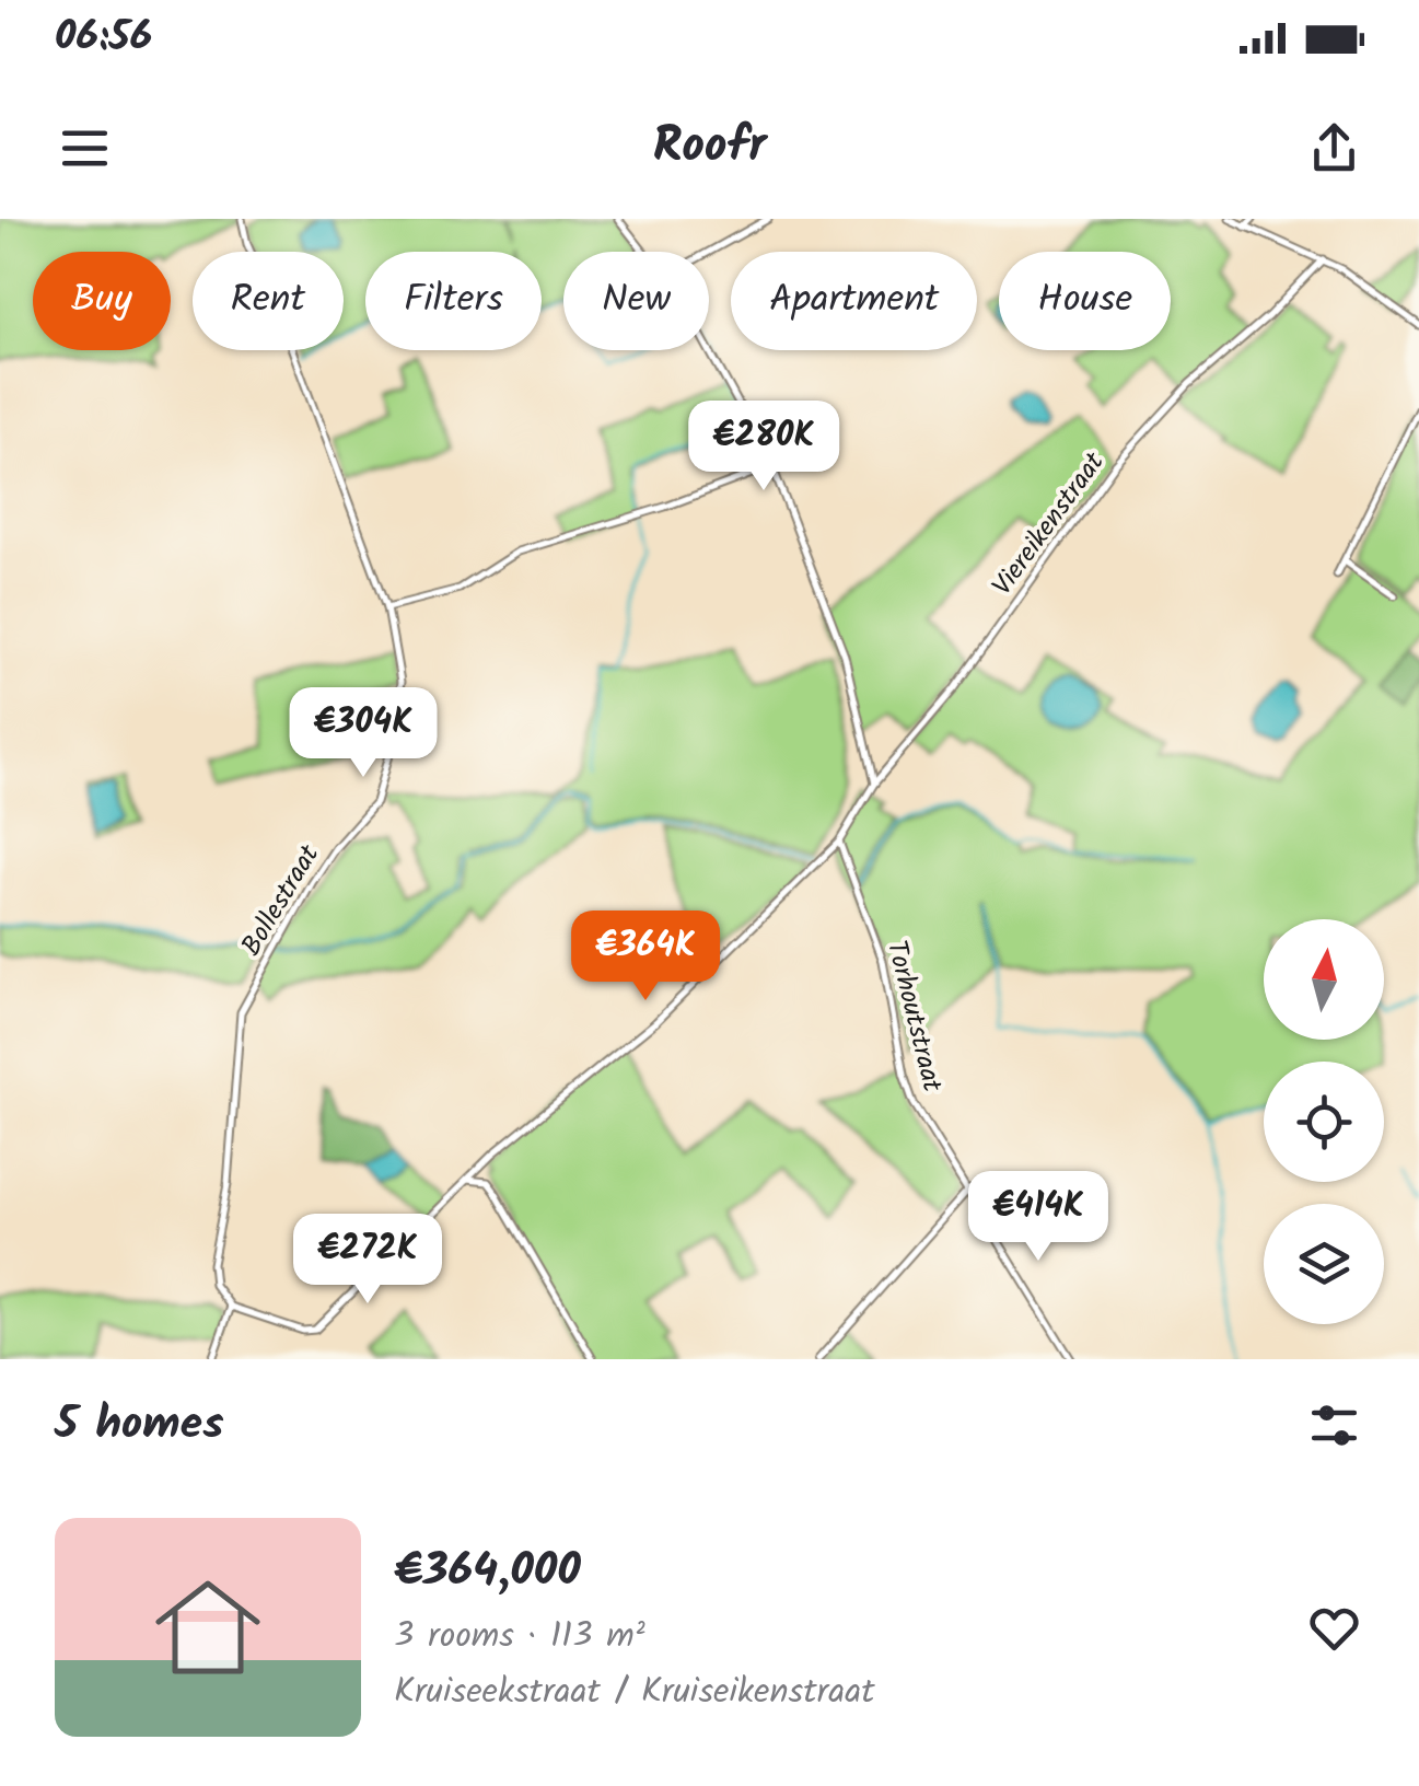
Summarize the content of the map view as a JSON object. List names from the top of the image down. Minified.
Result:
{"streets":{"street":["Viereikenstraat","Bollestraat","Torhoutstraat"]},"crossings":[["Viereikenstraat","Bollestraat"],["Viereikenstraat","Torhoutstraat"]],"north":"top","page":{"status":"06:56","header":"Roofr","chip":["Buy","Rent","Filters","New","Apartment","House"],"price":["€280K","€304K","€364K","€414K","€272K"],"heading":"5 homes","list":[{"name":"€364,000","note":"3 rooms · 113 m² · Kruiseekstraat / Kruiseikenstraat"}]}}
